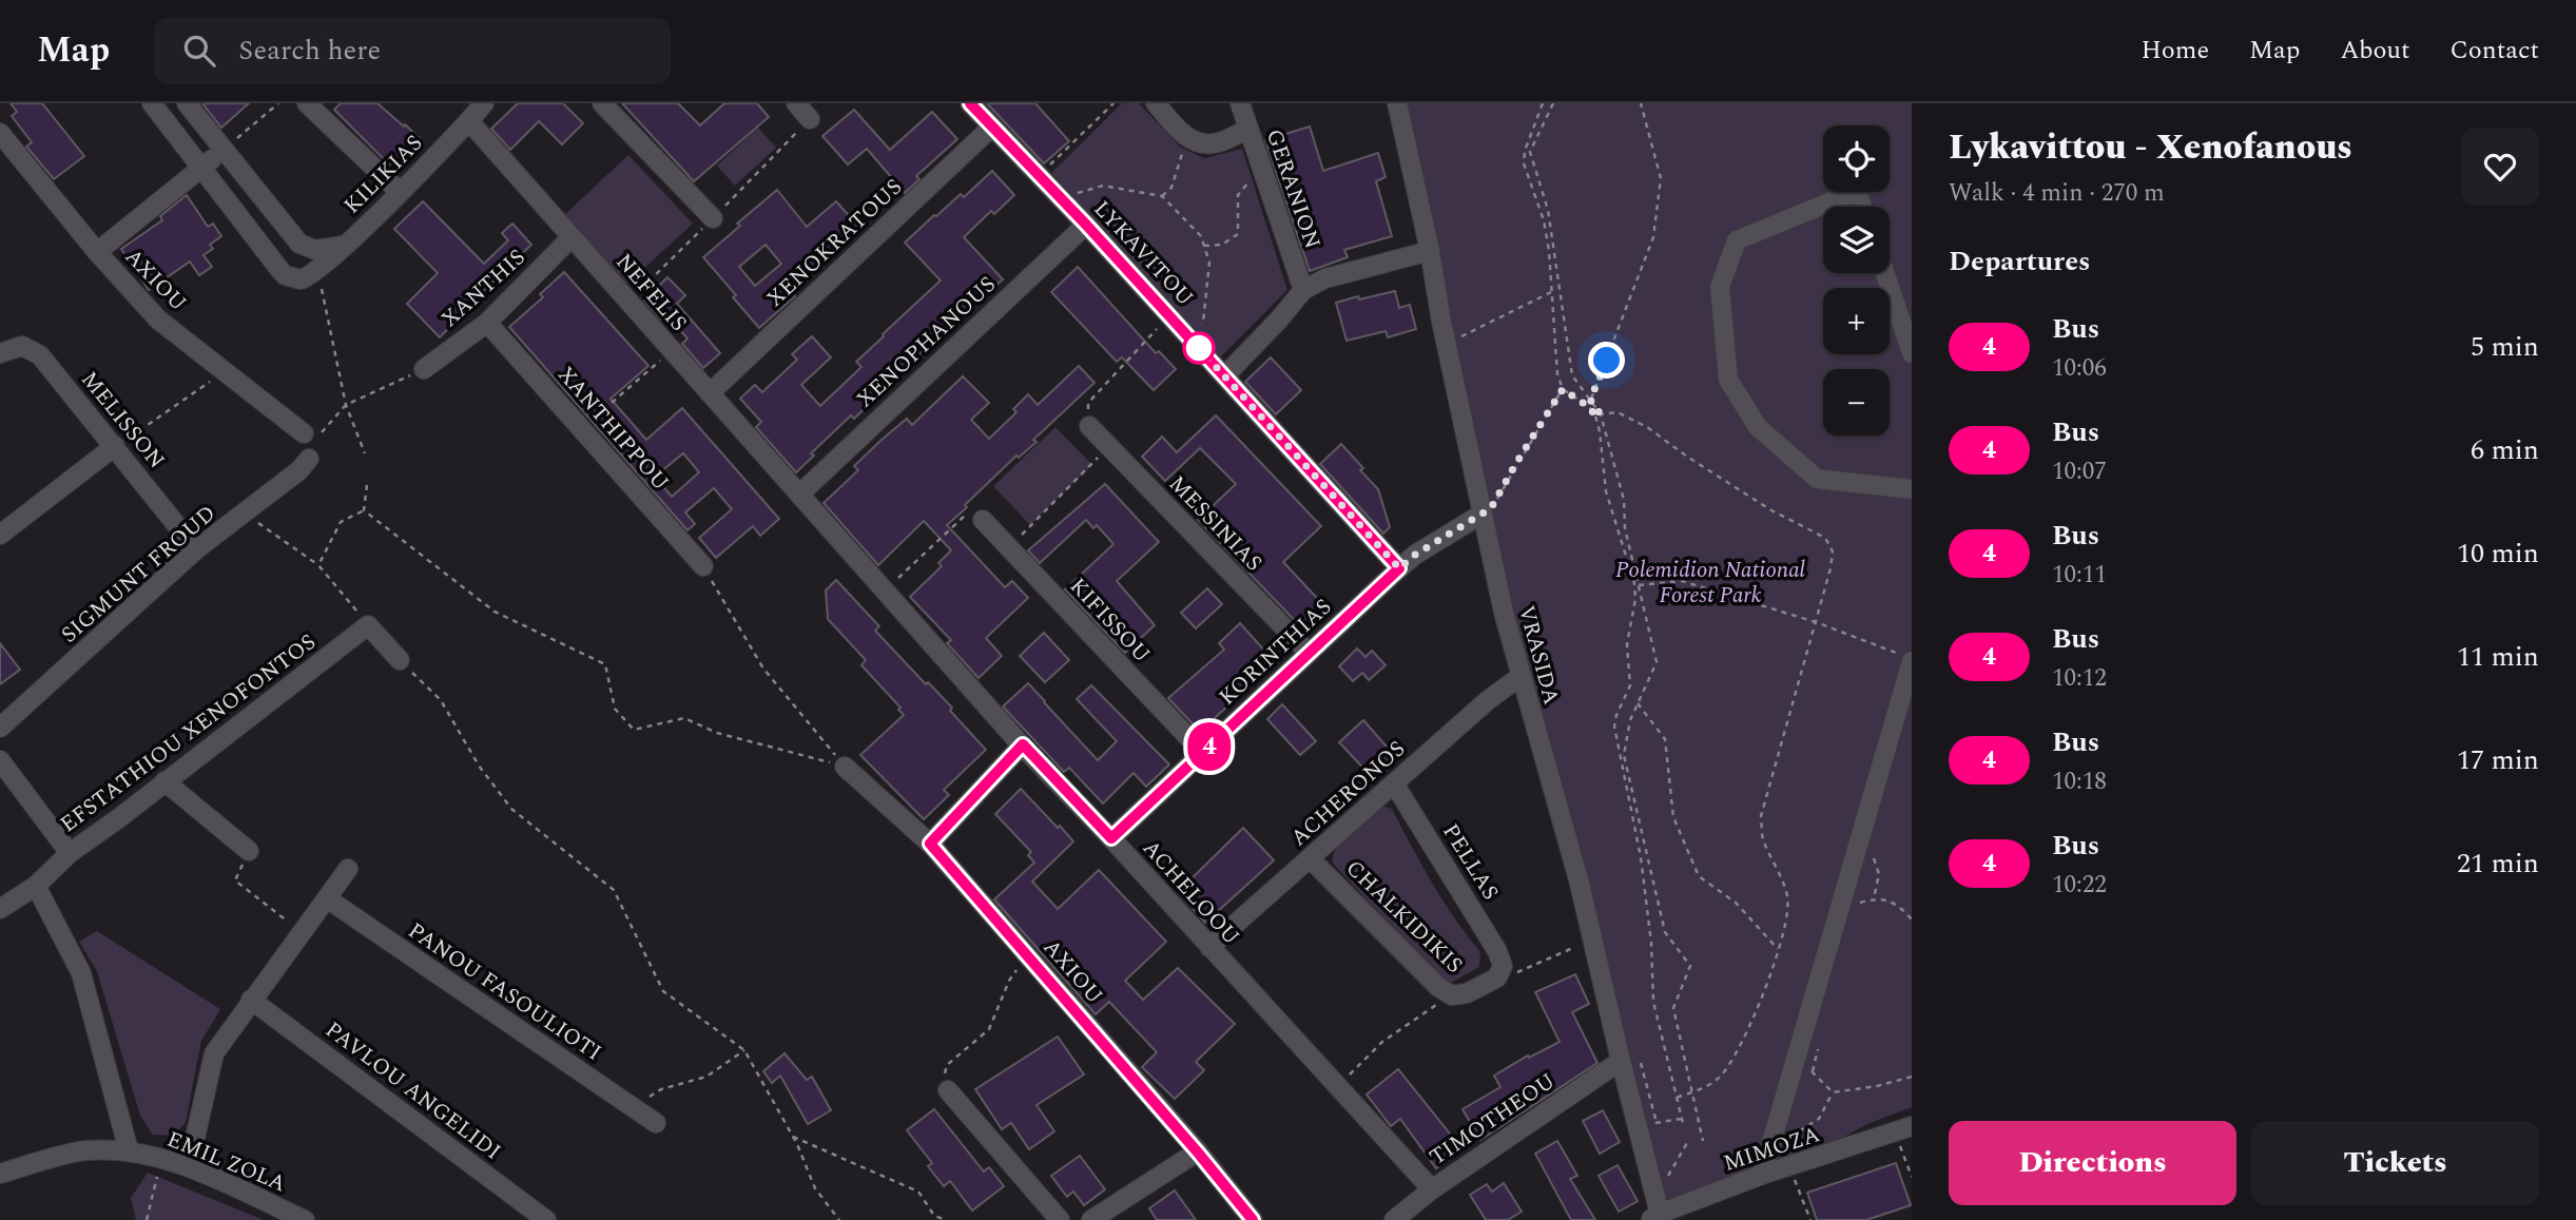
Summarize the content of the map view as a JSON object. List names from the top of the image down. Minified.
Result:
{"streets":{"street":["KILIKIAS","GERANION","XENOKRATOUS","LYKAVITOU","AXIOU","XANTHIS","NEFELIS","XENOPHANOUS","MELISSON","XANTHIPPOU","MESSINIAS","SIGMUNT FROUD","KIFISSOU","KORINTHIAS","VRASIDA","EFSTATHIOU XENOFONTOS","ACHERONOS","PELLAS","ACHELOOU","CHALKIDIKIS","PANOU FASOULIOTI","PAVLOU ANGELIDI","TIMOTHEOU","MIMOZA","EMIL ZOLA"]},"crossings":[["KILIKIAS","NEFELIS"],["XENOKRATOUS","LYKAVITOU"],["XENOKRATOUS","NEFELIS"],["LYKAVITOU","XENOPHANOUS"],["LYKAVITOU","KORINTHIAS"],["XANTHIS","NEFELIS"],["XANTHIS","XANTHIPPOU"],["NEFELIS","XENOPHANOUS"],["NEFELIS","ACHELOOU"],["XENOPHANOUS","ACHELOOU"],["MELISSON","SIGMUNT FROUD"],["MESSINIAS","KORINTHIAS"],["KIFISSOU","KORINTHIAS"],["KORINTHIAS","VRASIDA"],["KORINTHIAS","ACHELOOU"],["VRASIDA","ACHERONOS"],["VRASIDA","TIMOTHEOU"],["VRASIDA","MIMOZA"],["ACHERONOS","PELLAS"],["ACHERONOS","ACHELOOU"],["ACHERONOS","CHALKIDIKIS"],["PELLAS","CHALKIDIKIS"],["ACHELOOU","TIMOTHEOU"]],"parks":["Polemidion National Forest Park"],"lines":["bus line 4"],"page":{"header":"Map","search":"Search here","nav":["Home","Map","About","Contact"],"on_map":"4","heading":[["Lykavittou - Xenofanous","Walk · 4 min · 270 m"],"Departures"],"map_buttons":["+","−"],"list":[{"mark":"4","name":"Bus","note":"10:06","value":"5 min"},{"mark":"4","name":"Bus","note":"10:07","value":"6 min"},{"mark":"4","name":"Bus","note":"10:11","value":"10 min"},{"mark":"4","name":"Bus","note":"10:12","value":"11 min"},{"mark":"4","name":"Bus","note":"10:18","value":"17 min"},{"mark":"4","name":"Bus","note":"10:22","value":"21 min"}],"buttons":["Directions","Tickets"]}}
